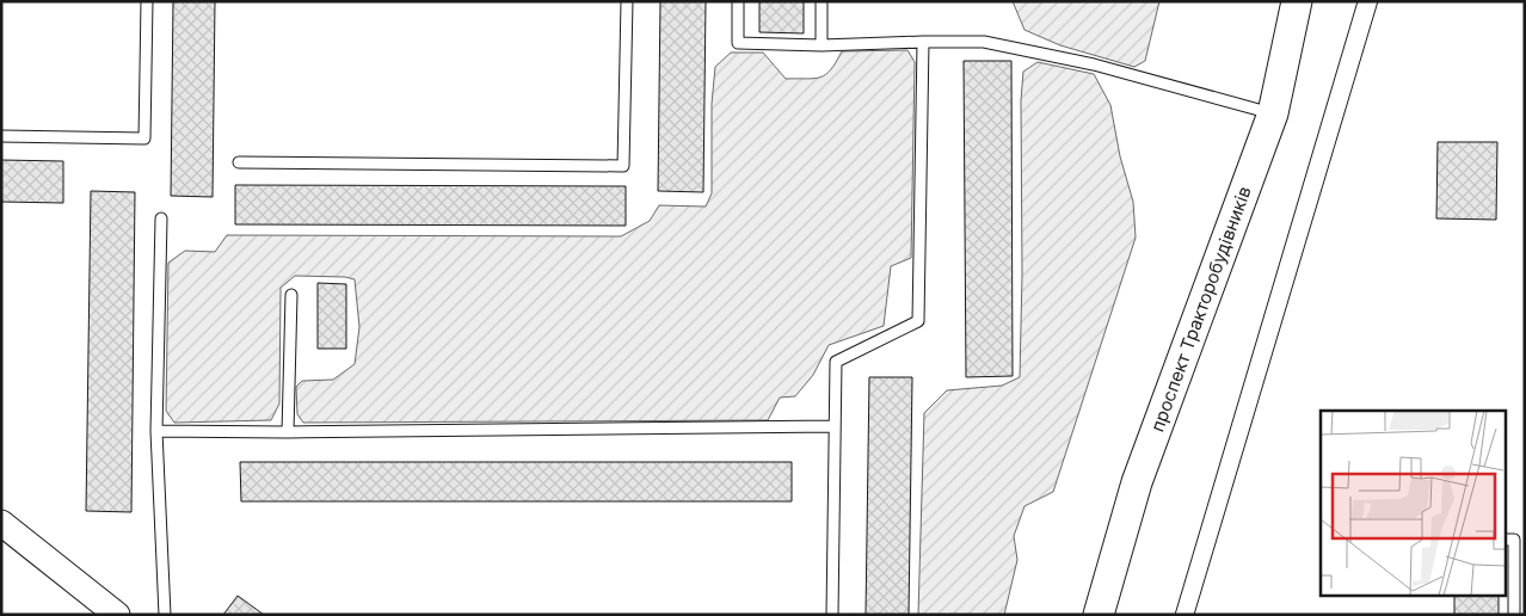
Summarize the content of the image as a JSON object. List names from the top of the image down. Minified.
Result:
{"streets":{"main road":["проспект Тракторобудівників"]}}
